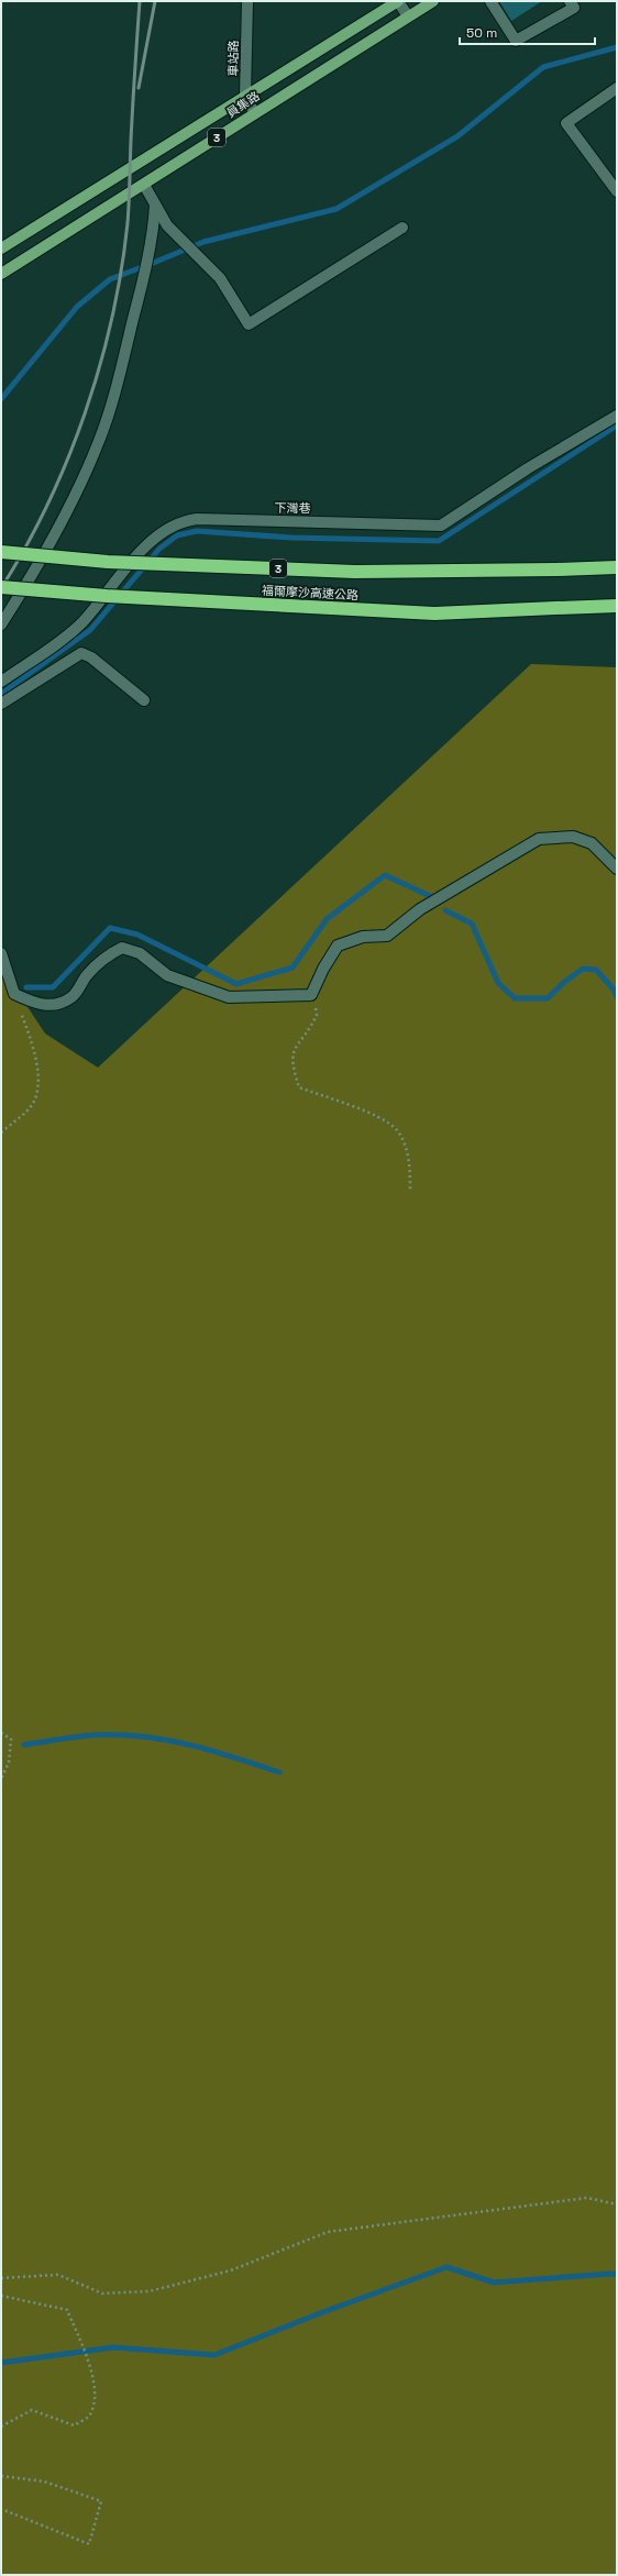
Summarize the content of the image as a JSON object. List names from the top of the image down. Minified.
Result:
{"streets":{"highway":["3","福爾摩沙高速公路"],"main road":["員集路"],"street":["車站路","下灣巷"]},"crossings":[["車站路","員集路"]],"scale_bar":"50 m"}
